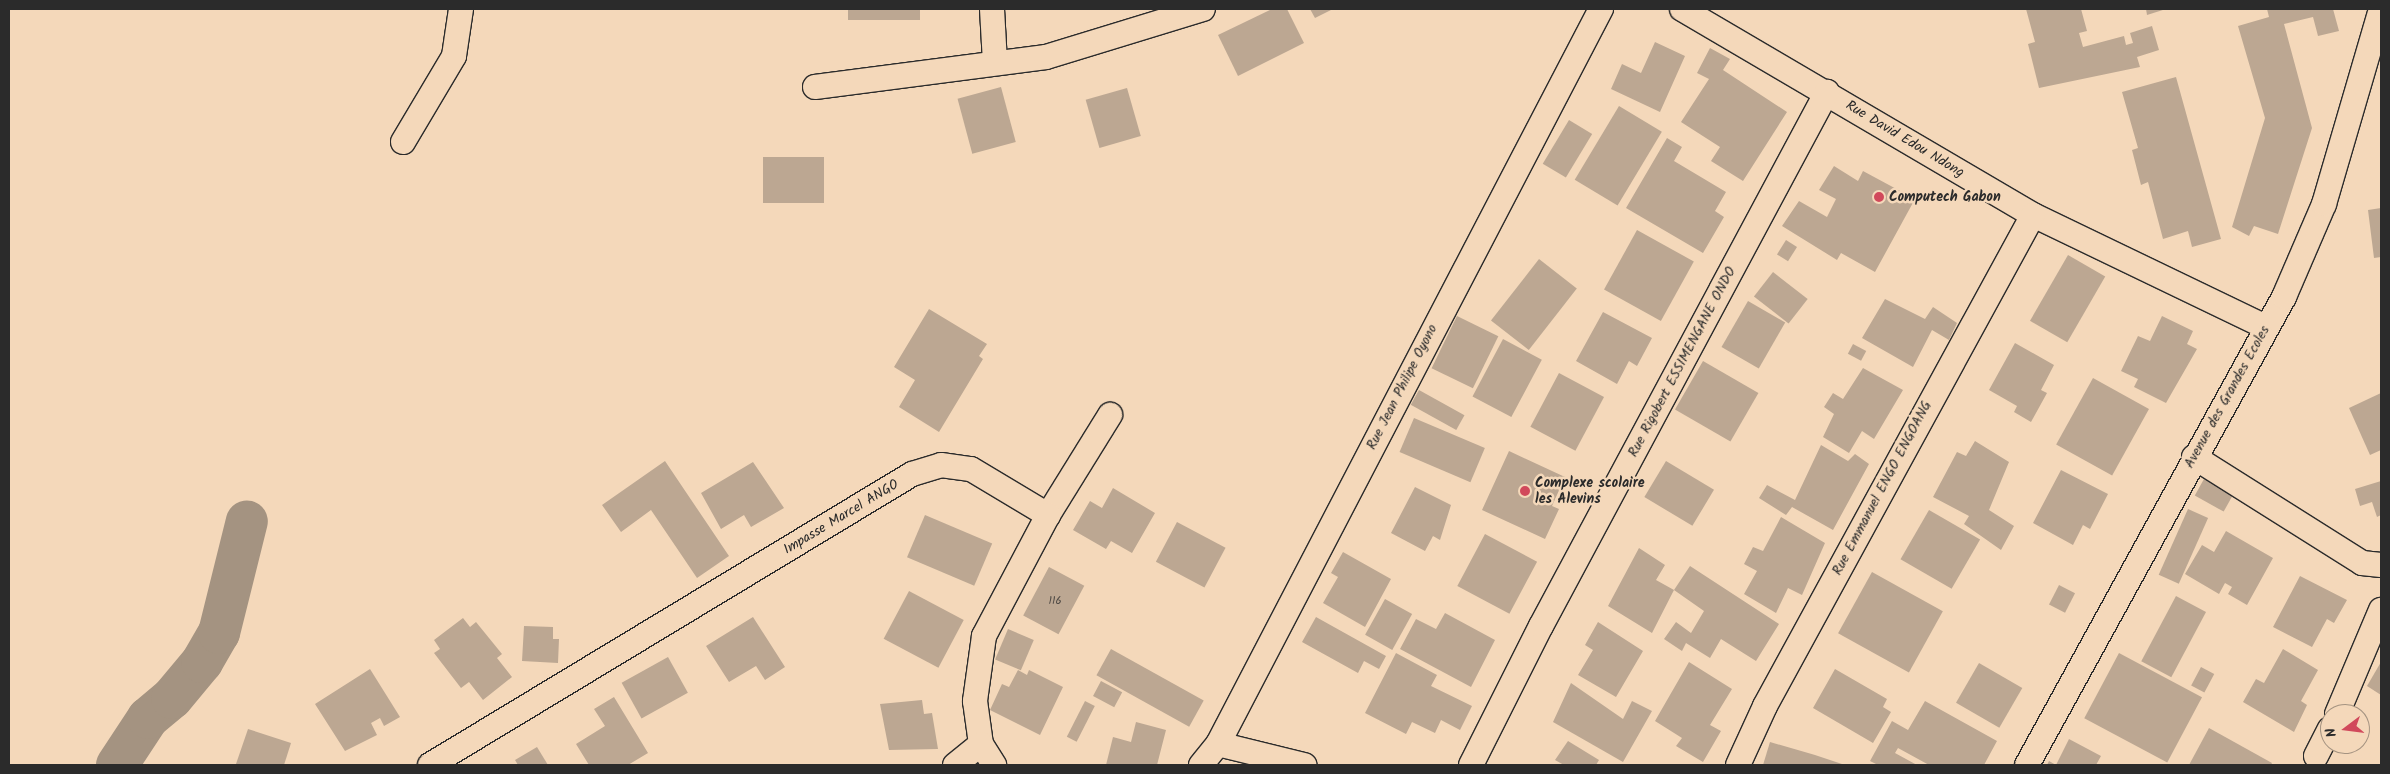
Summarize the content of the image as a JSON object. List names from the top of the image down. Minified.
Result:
{"streets":{"street":["Rue David Edou Ndong","Rue Rigobert ESSIMENGANE ONDO","Rue Jean Philipe Oyono","Avenue des Grandes Ecoles","Rue Emmanuel ENGO ENGOANG","Impasse Marcel ANGO"]},"crossings":[["Rue David Edou Ndong","Rue Rigobert ESSIMENGANE ONDO"],["Rue David Edou Ndong","Avenue des Grandes Ecoles"],["Rue David Edou Ndong","Rue Emmanuel ENGO ENGOANG"]],"places":["Computech Gabon","Complexe scolaire les Alevins"],"house_numbers":["116"],"north":"left"}
